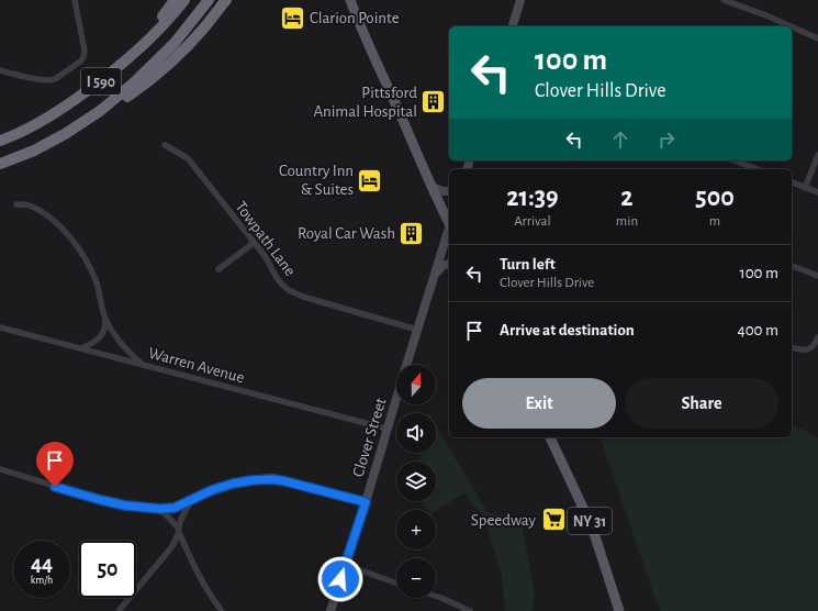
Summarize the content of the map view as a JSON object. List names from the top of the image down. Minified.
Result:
{"streets":{"highway":["I 590"],"main road":["Clover Street","NY 31"],"street":["Towpath Lane","Warren Avenue"]},"crossings":[["Towpath Lane","Clover Street"],["Warren Avenue","Clover Street"]],"places":{"hotel":["Clarion Pointe","Country Inn & Suites"],"building":["Pittsford Animal Hospital","Royal Car Wash"],"supermarket":["Speedway"]},"north":"top","page":{"turn":["100 m","Clover Hills Drive"],"eta":["21:39","Arrival","2","min","500","m"],"list":[{"name":"Turn left","note":"Clover Hills Drive","value":"100 m"},{"name":"Arrive at destination","value":"400 m"}],"map_buttons":["+","−"],"buttons":["Exit","Share"],"speed":"44 km/h","limit":"50"}}
